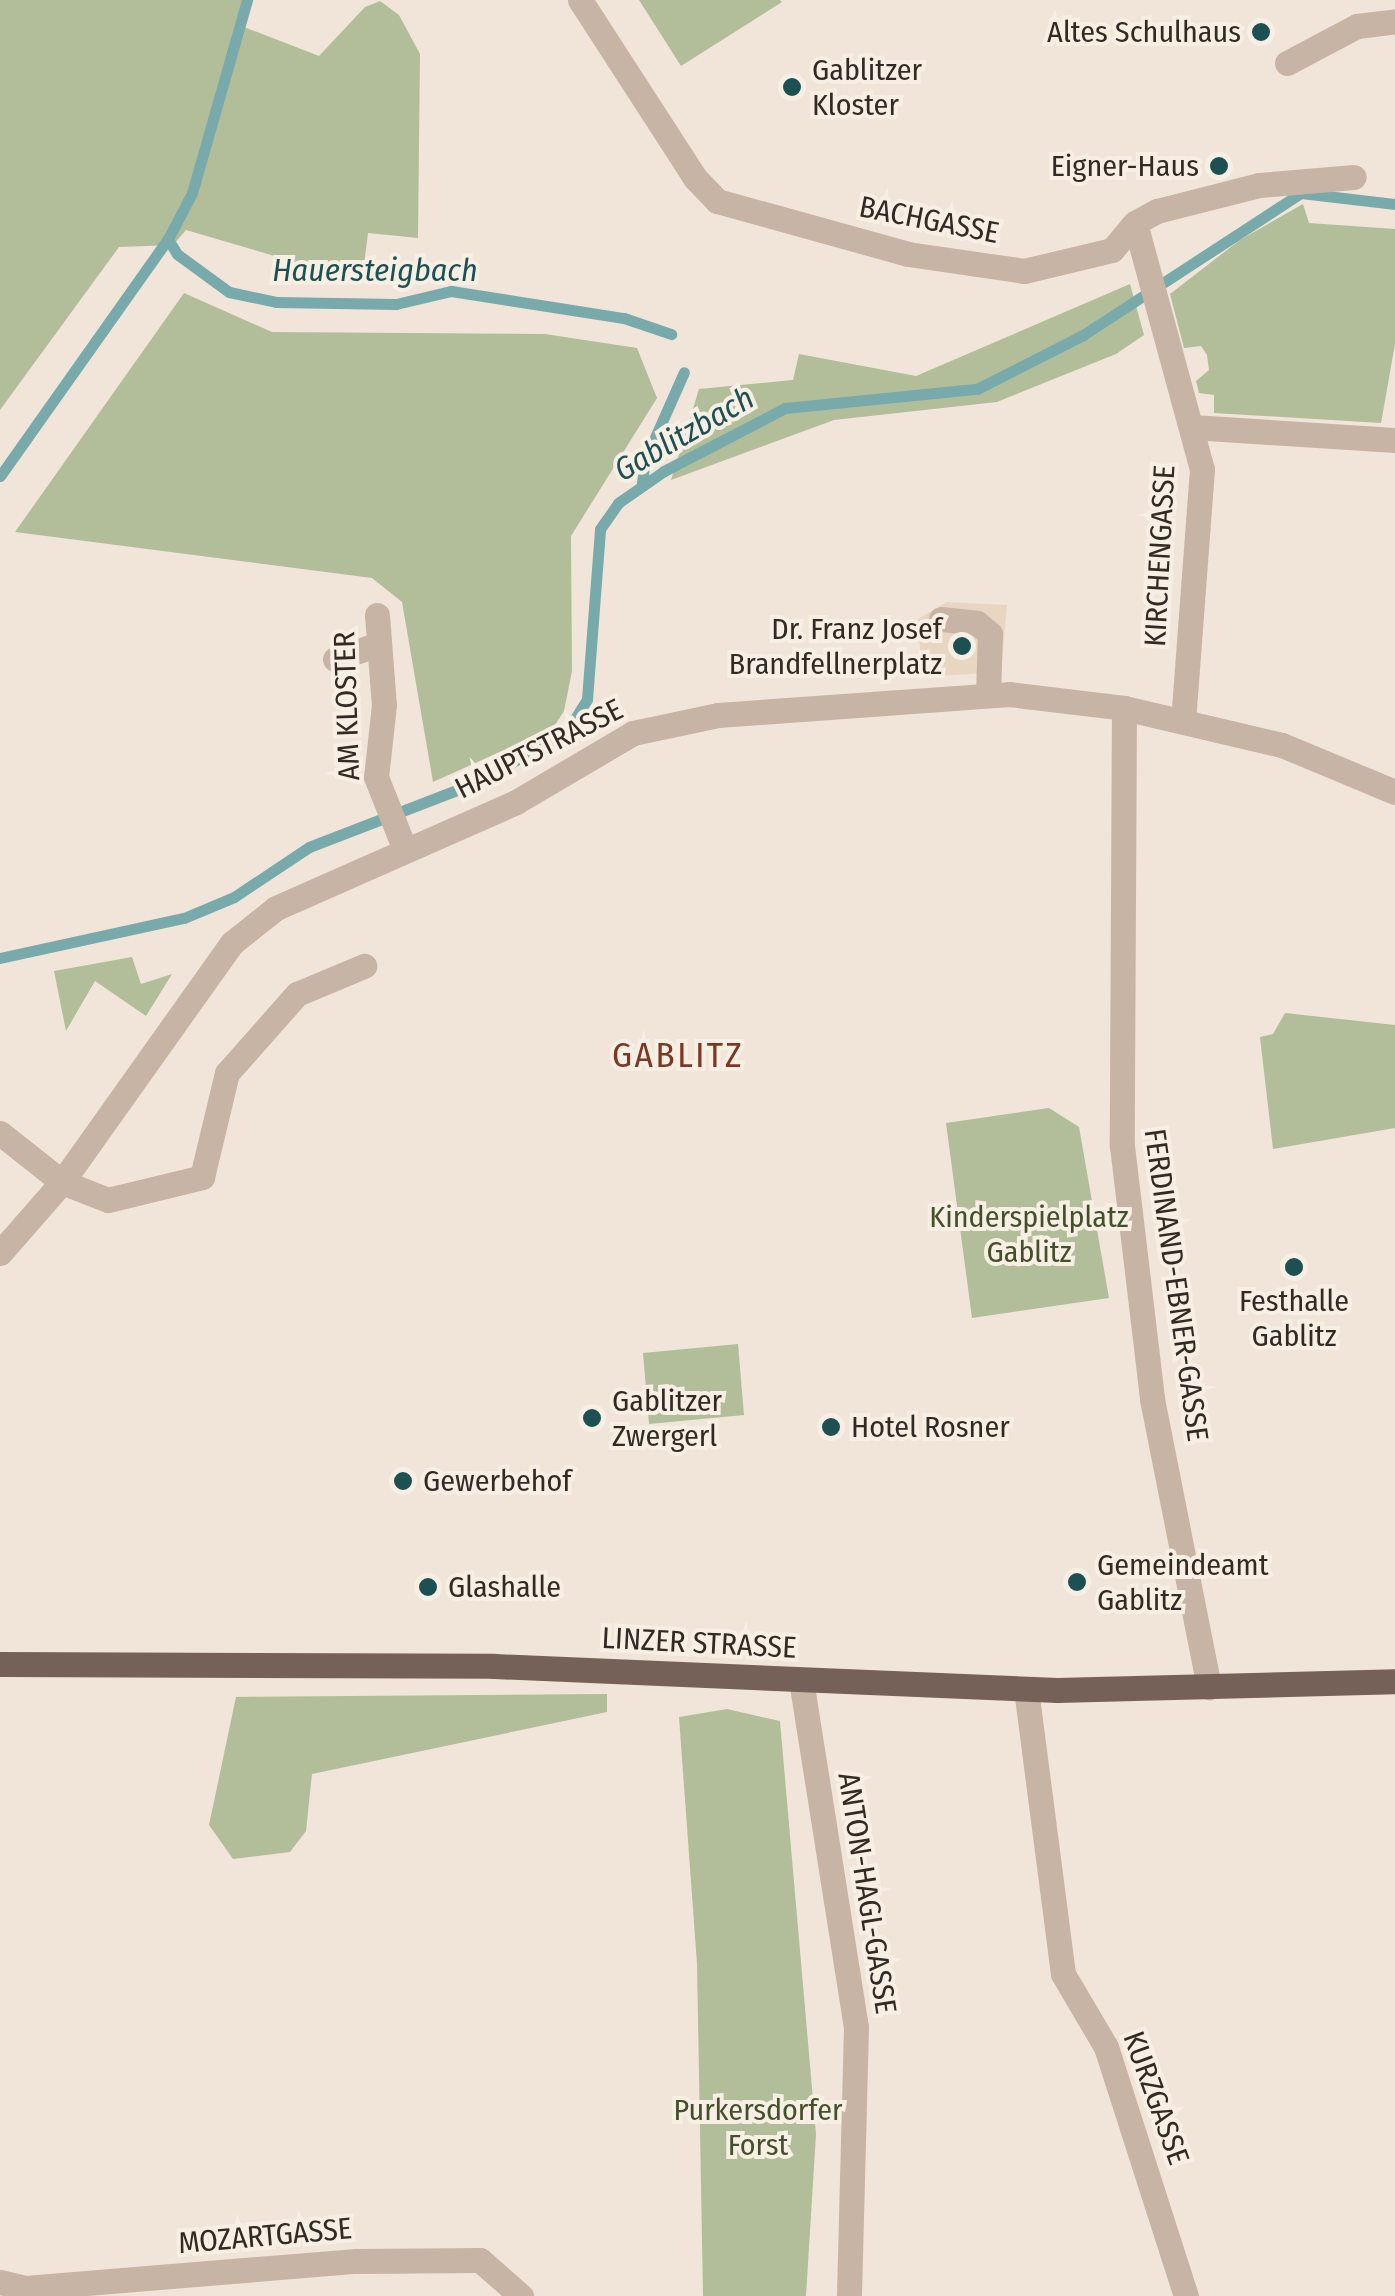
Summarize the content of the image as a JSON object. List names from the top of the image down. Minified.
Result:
{"streets":{"main road":["LINZER STRASSE"],"street":["BACHGASSE","KIRCHENGASSE","AM KLOSTER","HAUPTSTRASSE","FERDINAND-EBNER-GASSE","ANTON-HAGL-GASSE","KURZGASSE","MOZARTGASSE"]},"crossings":[["BACHGASSE","KIRCHENGASSE"],["KIRCHENGASSE","HAUPTSTRASSE"],["AM KLOSTER","HAUPTSTRASSE"],["HAUPTSTRASSE","FERDINAND-EBNER-GASSE"],["FERDINAND-EBNER-GASSE","LINZER STRASSE"],["LINZER STRASSE","ANTON-HAGL-GASSE"],["LINZER STRASSE","KURZGASSE"]],"districts":["GABLITZ"],"water":["Hauersteigbach","Gablitzbach"],"parks":["Kinderspielplatz Gablitz","Purkersdorfer Forst"],"places":["Altes Schulhaus","Gablitzer Kloster","Eigner-Haus","Dr. Franz Josef Brandfellnerplatz","Festhalle Gablitz","Gablitzer Zwergerl","Hotel Rosner","Gewerbehof","Gemeindeamt Gablitz","Glashalle"]}
